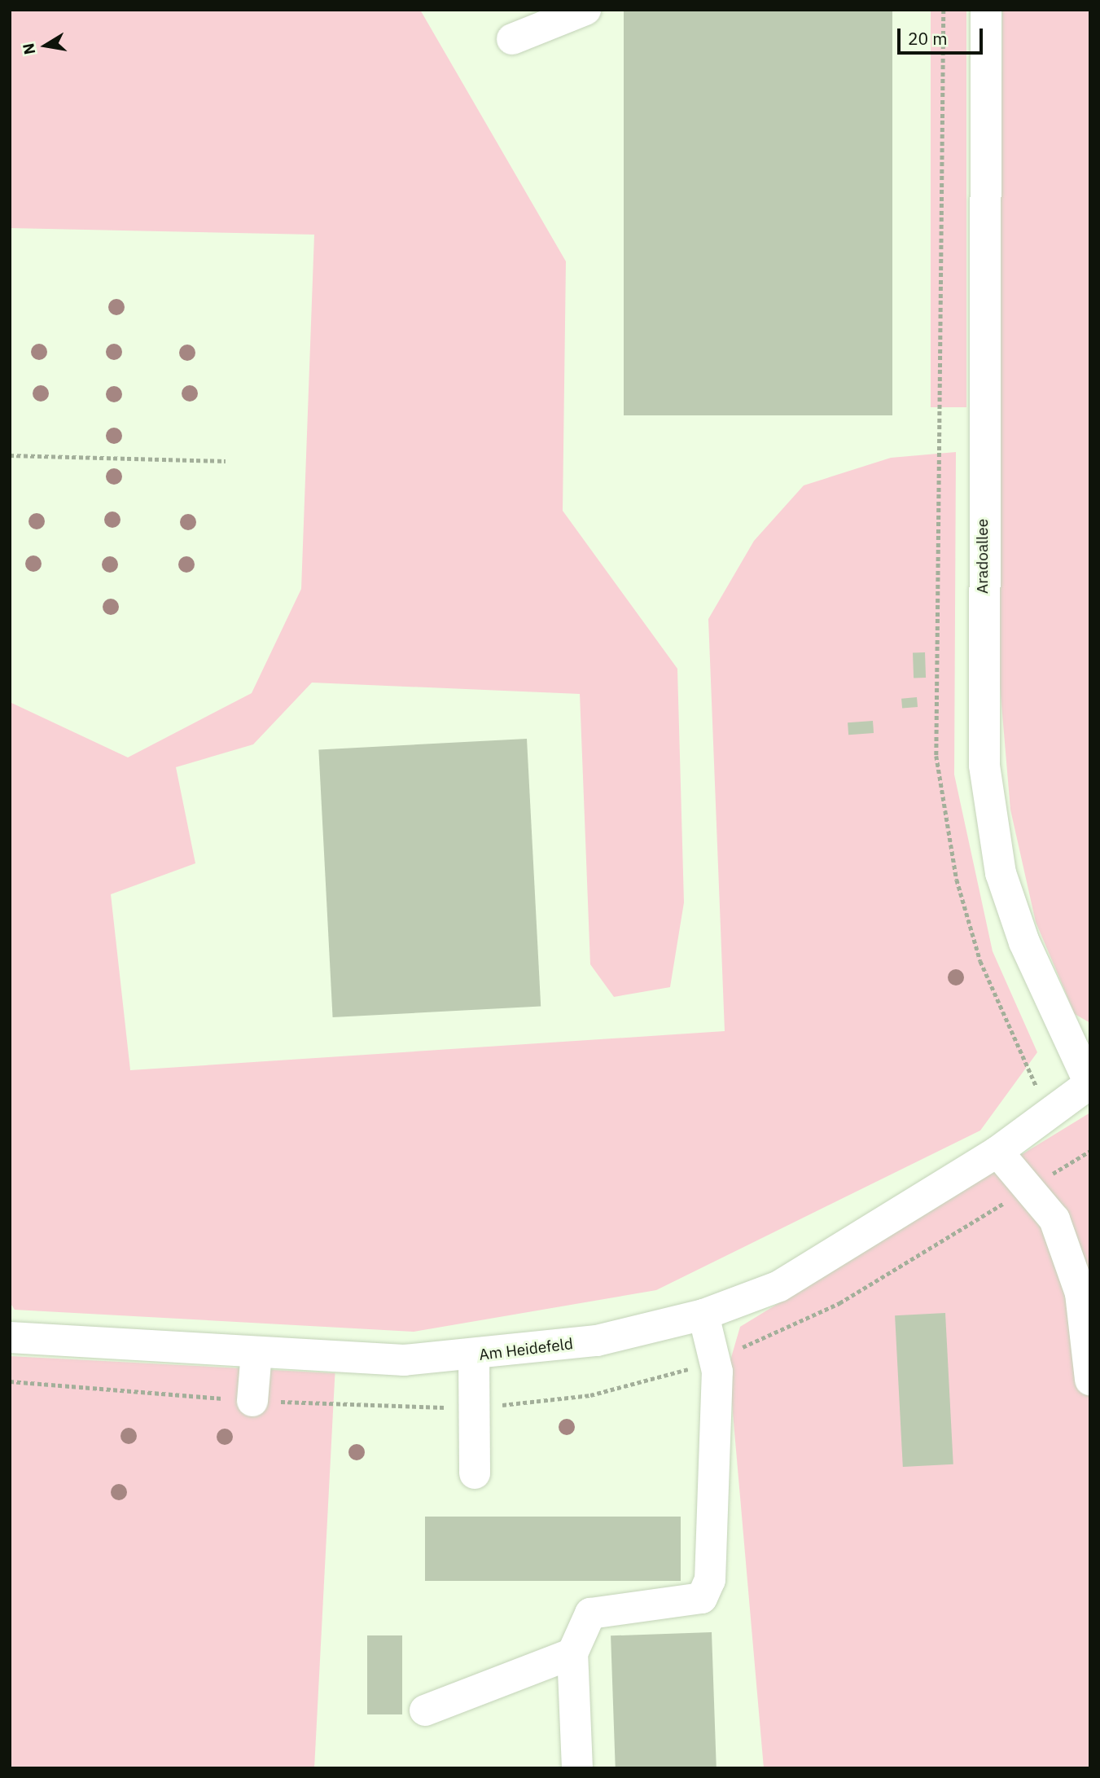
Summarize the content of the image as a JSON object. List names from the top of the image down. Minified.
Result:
{"streets":{"street":["Aradoallee","Am Heidefeld"]},"crossings":[["Aradoallee","Am Heidefeld"]],"scale_bar":"20 m","north":"left"}
